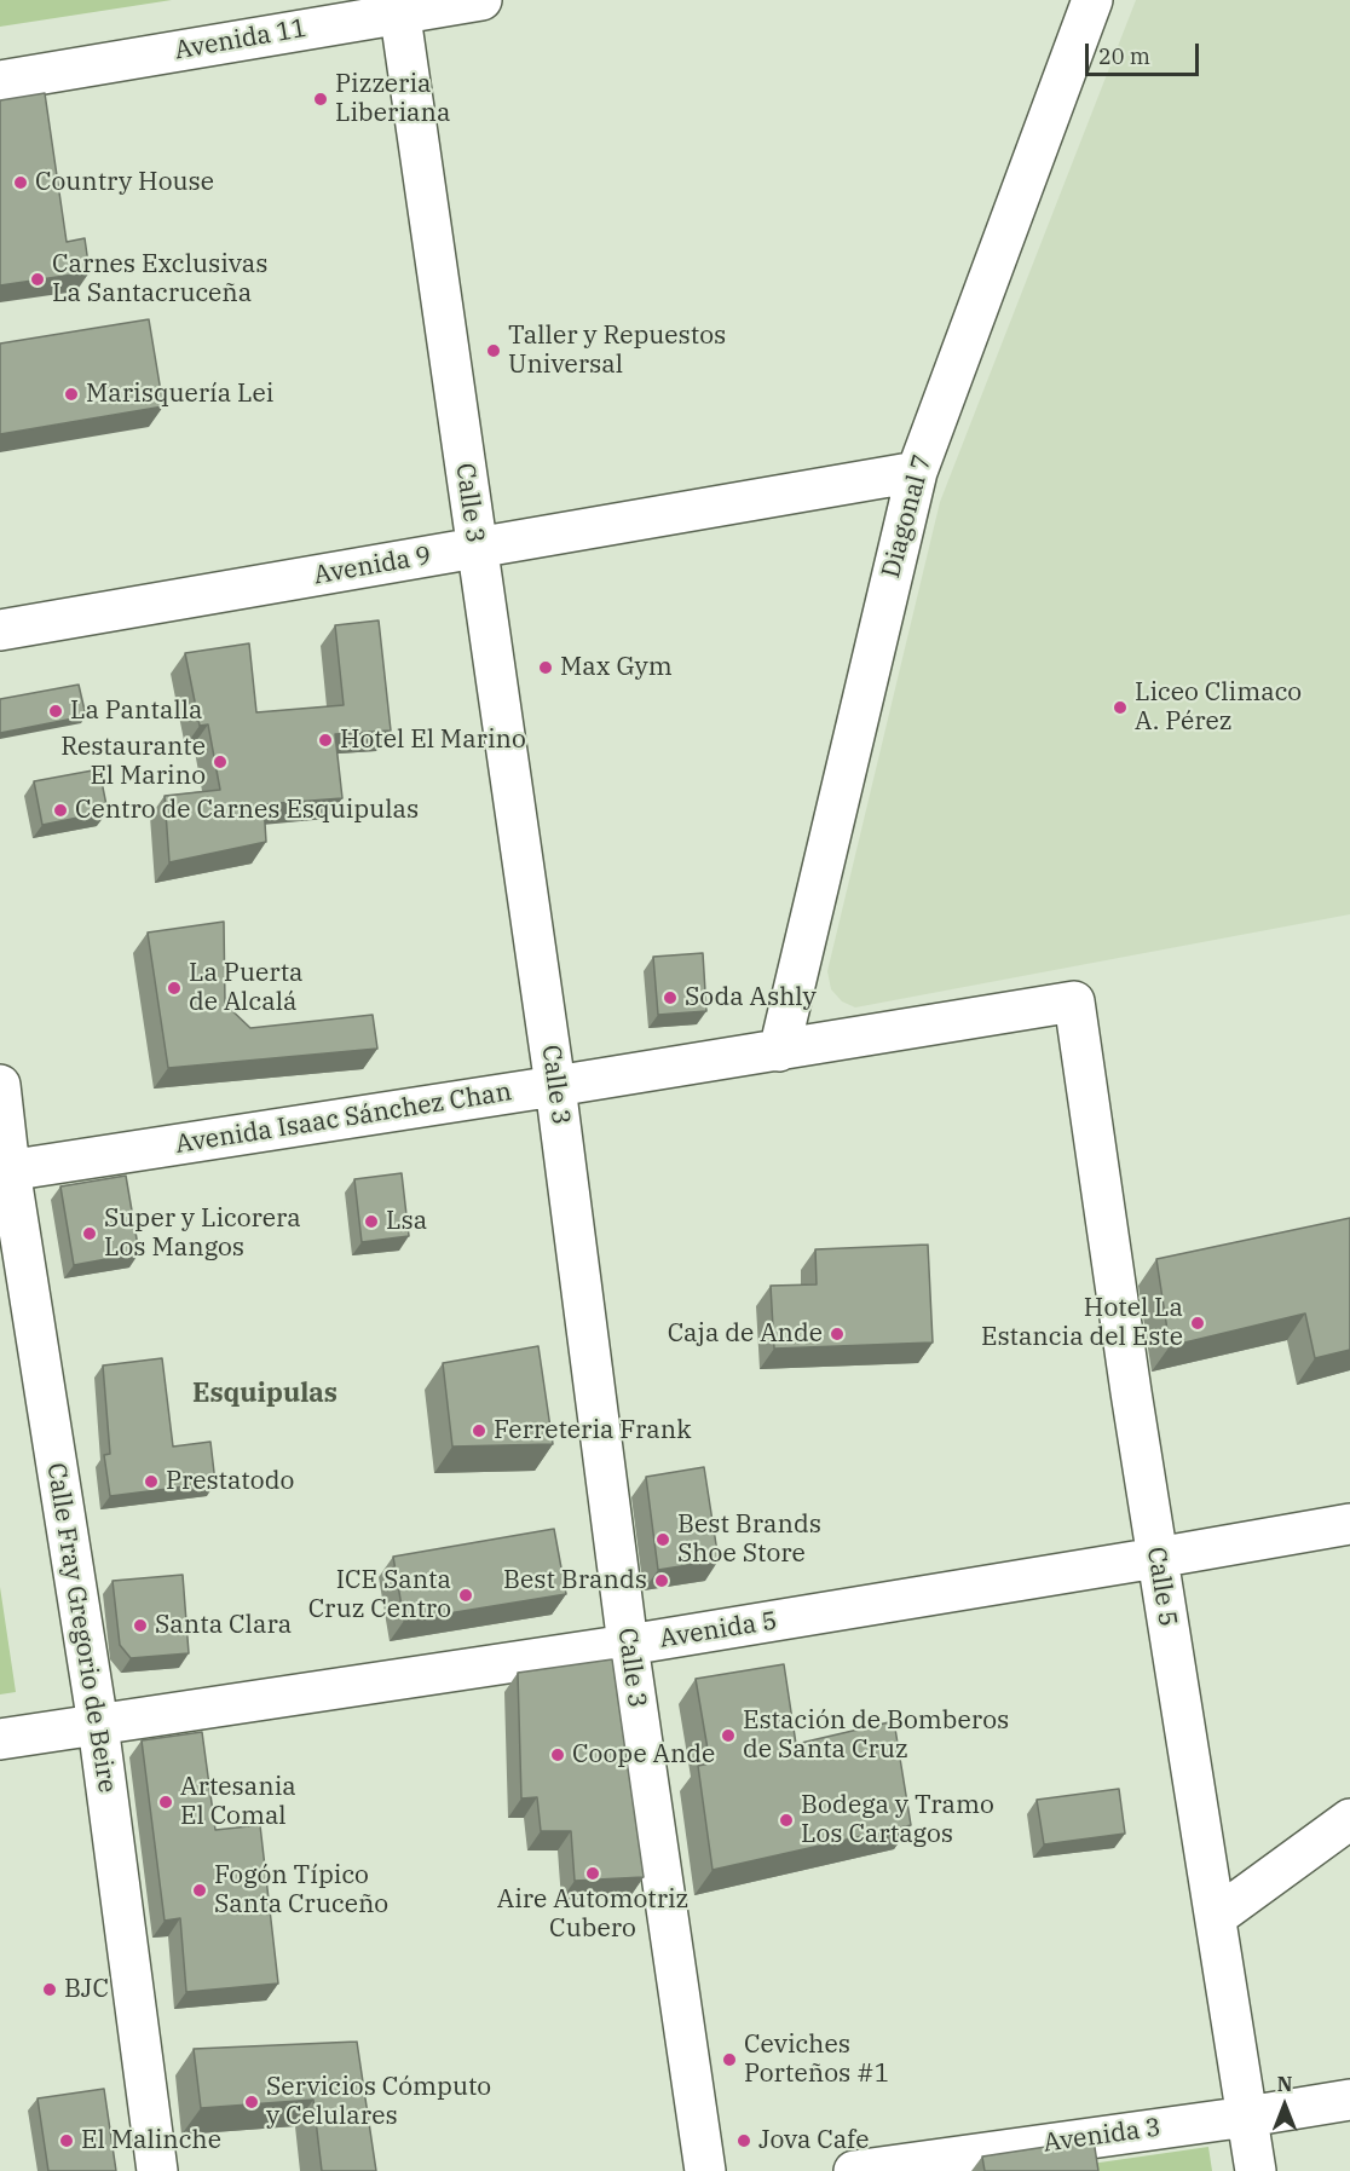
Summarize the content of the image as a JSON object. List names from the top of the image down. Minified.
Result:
{"streets":{"street":["Avenida 11","Calle 3","Diagonal 7","Avenida 9","Avenida Isaac Sánchez Chan","Calle 5","Calle Fray Gregorio de Beire","Avenida 5","Avenida 3"]},"crossings":[["Avenida 11","Calle 3"],["Calle 3","Avenida 9"],["Calle 3","Avenida Isaac Sánchez Chan"],["Calle 3","Avenida 5"],["Diagonal 7","Avenida 9"],["Diagonal 7","Avenida Isaac Sánchez Chan"],["Avenida Isaac Sánchez Chan","Calle 5"],["Avenida Isaac Sánchez Chan","Calle Fray Gregorio de Beire"],["Calle 5","Avenida 5"],["Calle 5","Avenida 3"],["Calle Fray Gregorio de Beire","Avenida 5"]],"districts":["Esquipulas"],"places":["Pizzeria Liberiana","Country House","Carnes Exclusivas La Santacruceña","Taller y Repuestos Universal","Marisquería Lei","Max Gym","Liceo Climaco A. Pérez","La Pantalla","Hotel El Marino","Restaurante El Marino","Centro de Carnes Esquipulas","La Puerta de Alcalá","Soda Ashly","Lsa","Super y Licorera Los Mangos","Hotel La Estancia del Este","Caja de Ande","Ferreteria Frank","Prestatodo","Best Brands Shoe Store","Best Brands","ICE Santa Cruz Centro","Santa Clara","Estación de Bomberos de Santa Cruz","Coope Ande","Artesania El Comal","Bodega y Tramo Los Cartagos","Aire Automotriz Cubero","Fogón Típico Santa Cruceño","BJC","Ceviches Porteños #1","Servicios Cómputo y Celulares","El Malinche","Jova Cafe"],"scale_bar":"20 m","north":"top"}
